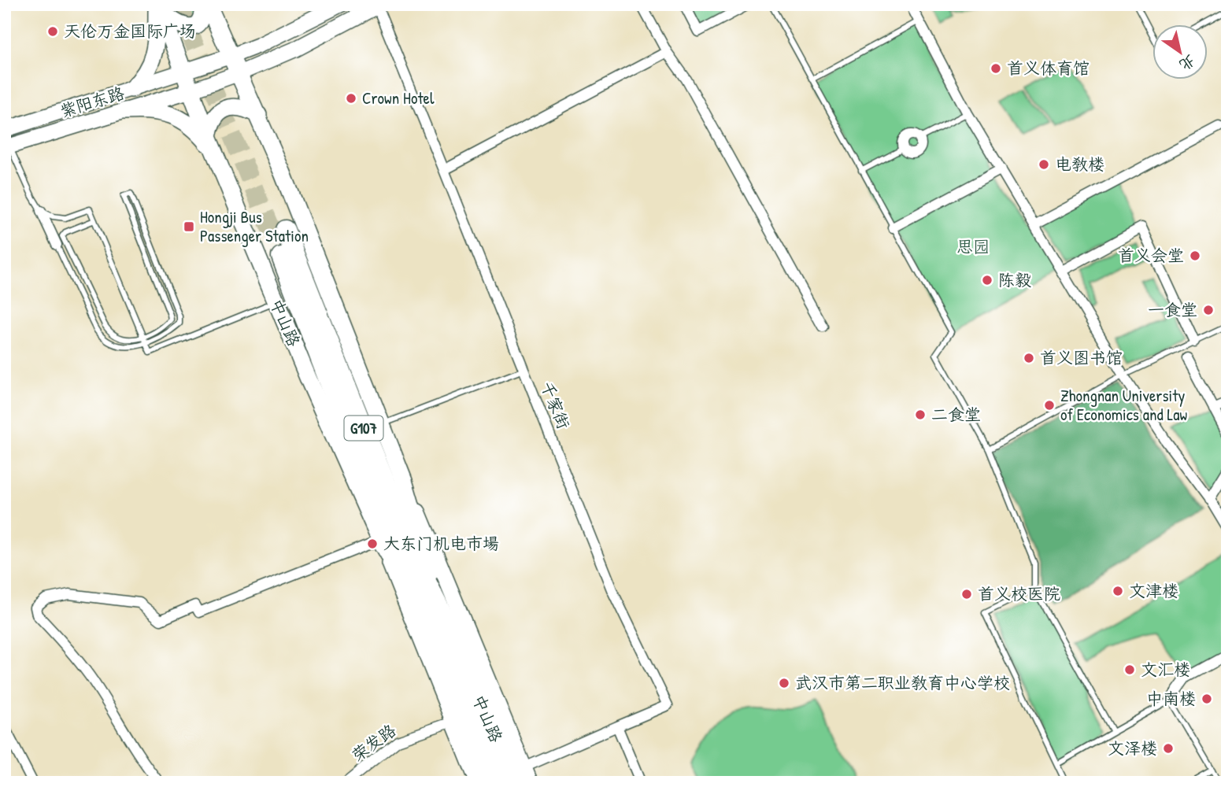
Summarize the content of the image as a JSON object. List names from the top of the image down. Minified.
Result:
{"streets":{"highway":["中山路","G107"],"main road":["紫阳东路"],"street":["千家街","荣发路"]},"crossings":[["紫阳东路","中山路"],["紫阳东路","千家街"]],"parks":["思园"],"places":{"other":["天伦万金国际广场","首义体育馆","Crown Hotel","电教楼","首义会堂","陈毅","一食堂","首义图书馆","Zhongnan University of Economics and Law","二食堂","大东门机电市場","文津楼","首义校医院","文汇楼","武汉市第二职业教育中心学校","中南楼","文泽楼"],"transit":["Hongji Bus Passenger Station"]},"north":"bottom right"}
